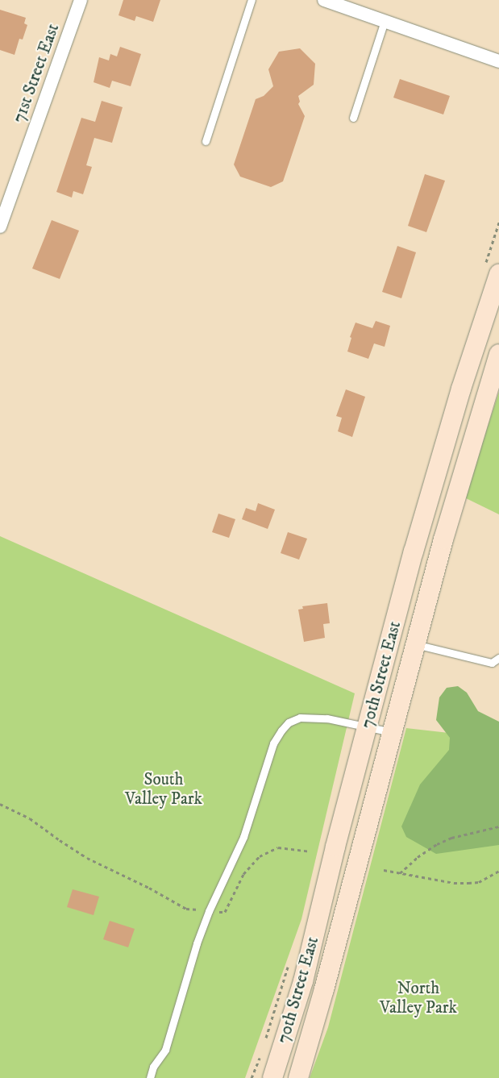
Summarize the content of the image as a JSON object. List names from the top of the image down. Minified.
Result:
{"streets":{"main road":["70th Street East"],"street":["71st Street East"]},"parks":["South Valley Park","North Valley Park"]}
